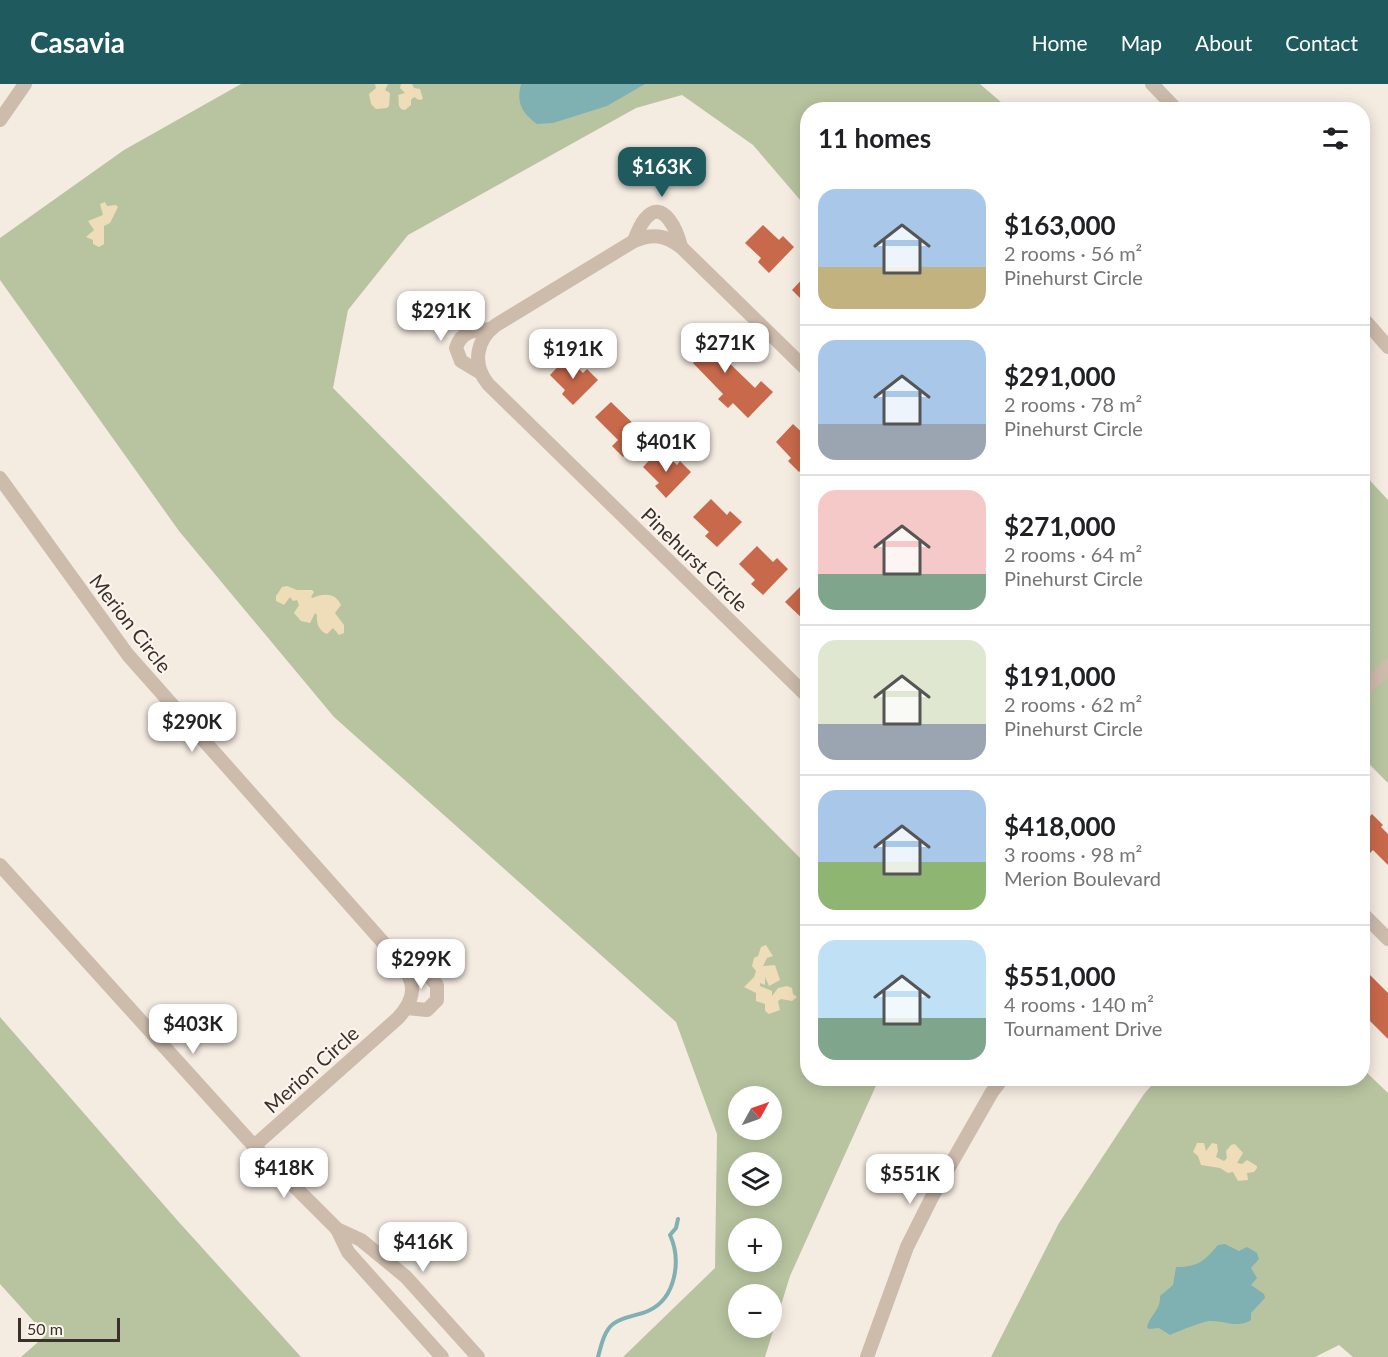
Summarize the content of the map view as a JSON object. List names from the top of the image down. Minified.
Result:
{"streets":{"street":["Pinehurst Circle","Merion Circle"]},"scale_bar":"50 m","north":"top right","page":{"header":"Casavia","nav":["Home","Map","About","Contact"],"heading":"11 homes","price":["$163K","$291K","$271K","$191K","$401K","$290K","$299K","$403K","$418K","$551K","$416K"],"list":[{"name":"$163,000","note":"2 rooms · 56 m² · Pinehurst Circle"},{"name":"$291,000","note":"2 rooms · 78 m² · Pinehurst Circle"},{"name":"$271,000","note":"2 rooms · 64 m² · Pinehurst Circle"},{"name":"$191,000","note":"2 rooms · 62 m² · Pinehurst Circle"},{"name":"$418,000","note":"3 rooms · 98 m² · Merion Boulevard"},{"name":"$551,000","note":"4 rooms · 140 m² · Tournament Drive"}],"map_buttons":["+","−"],"scale":"50 m"}}
